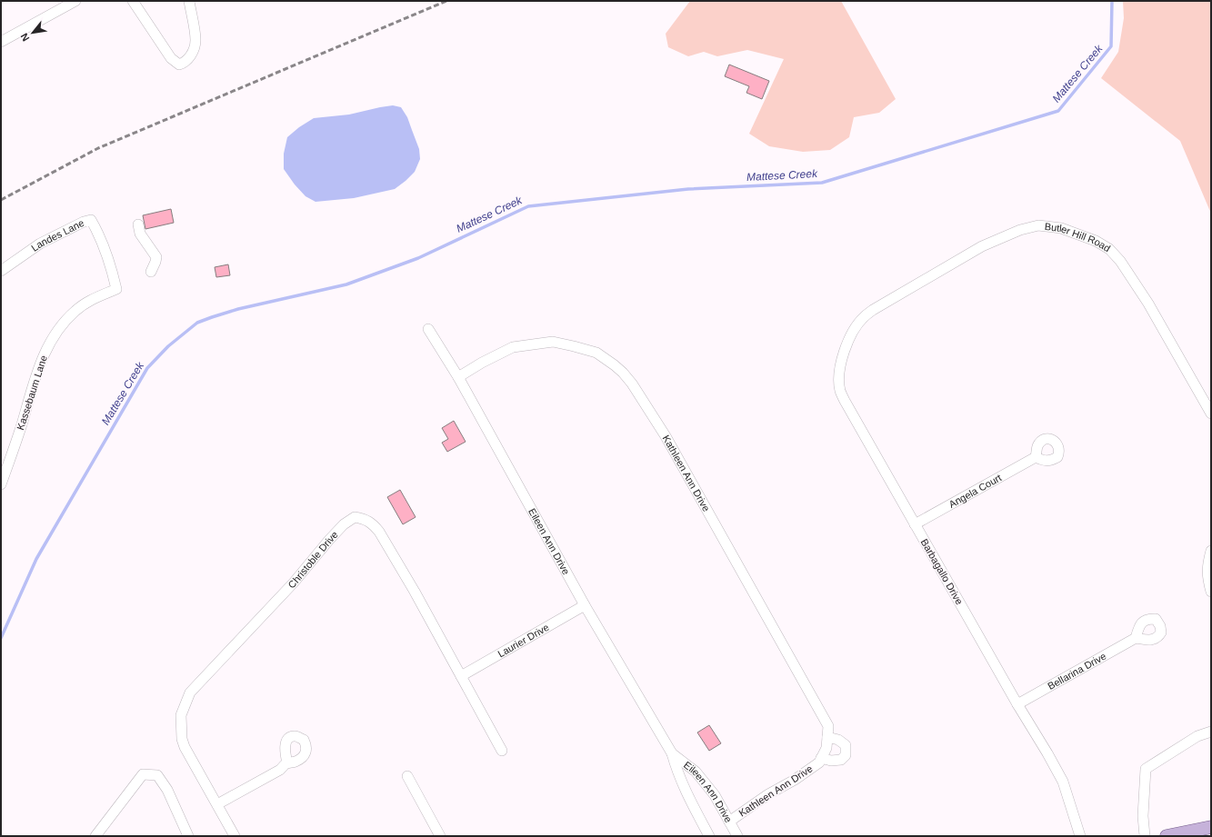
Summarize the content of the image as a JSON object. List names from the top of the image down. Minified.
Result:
{"streets":{"street":["Landes Lane","Butler Hill Road","Kassebaum Lane","Kathleen Ann Drive","Angela Court","Eileen Ann Drive","Christoble Drive","Barbagallo Drive","Laurier Drive","Bellarina Drive"]},"crossings":[["Landes Lane","Kassebaum Lane"],["Butler Hill Road","Barbagallo Drive"],["Kathleen Ann Drive","Eileen Ann Drive"],["Angela Court","Barbagallo Drive"],["Eileen Ann Drive","Laurier Drive"],["Christoble Drive","Laurier Drive"],["Barbagallo Drive","Bellarina Drive"]],"water":["Mattese Creek"],"north":"bottom left"}
